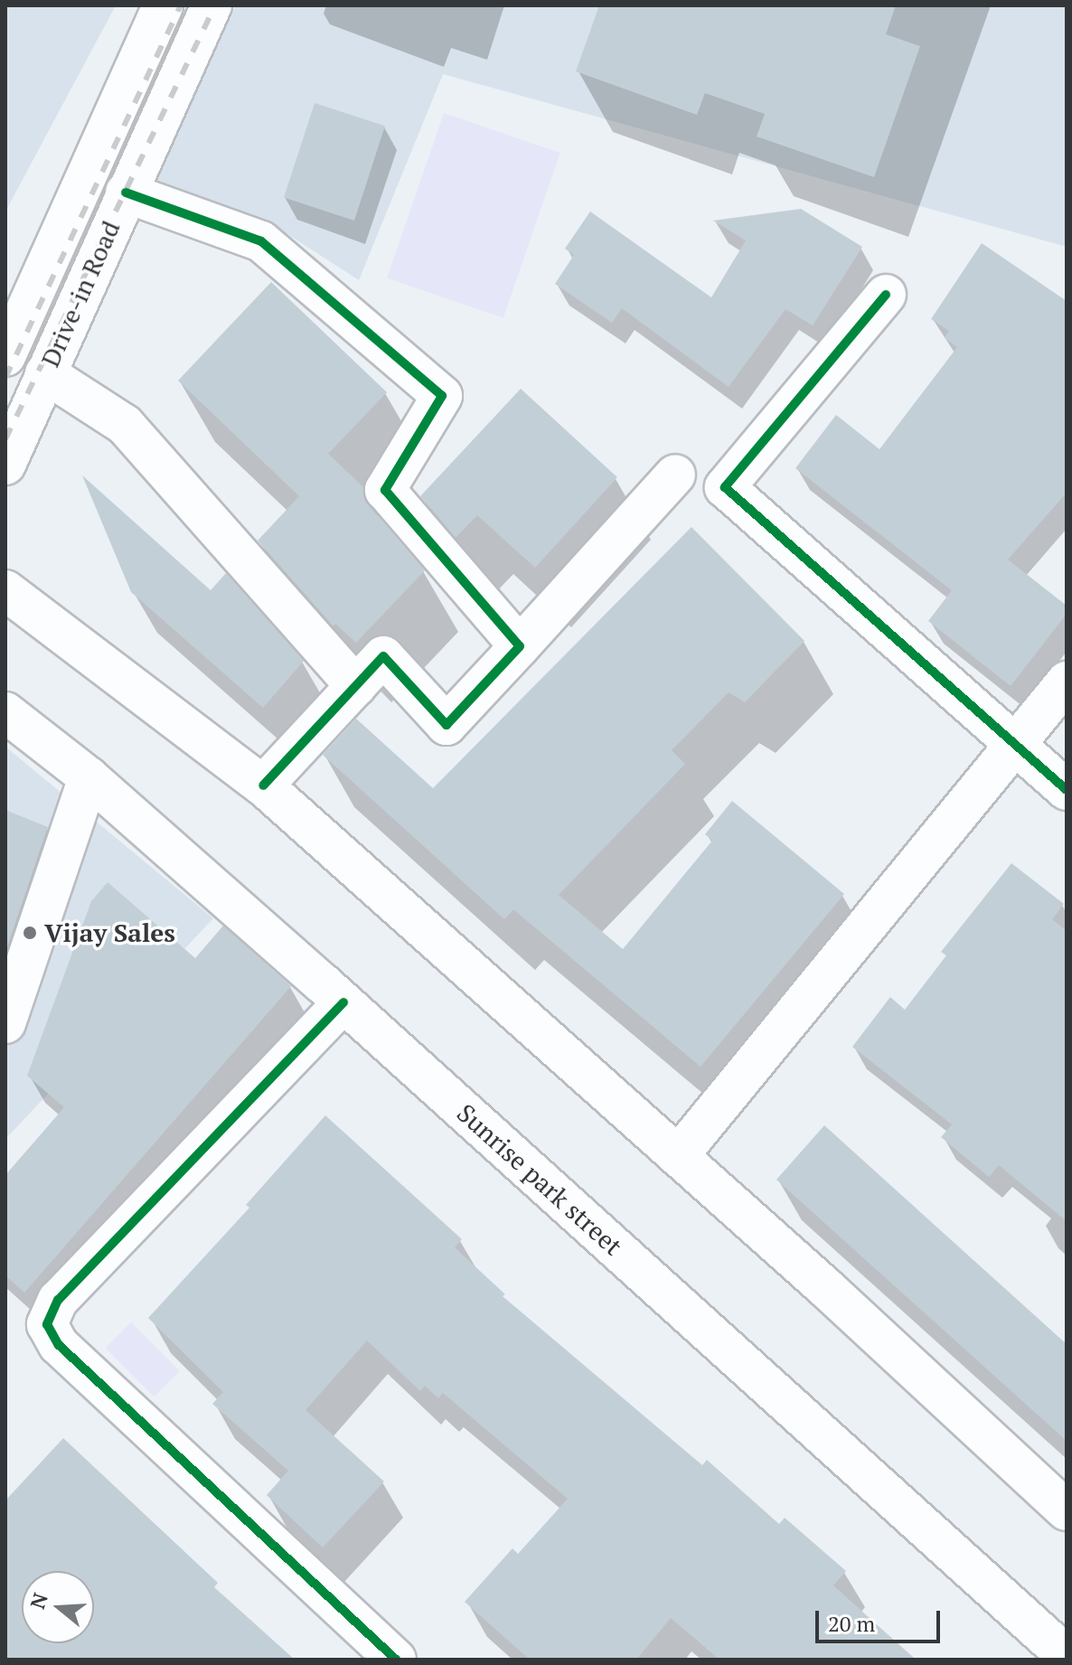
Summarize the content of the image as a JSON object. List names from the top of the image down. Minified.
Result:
{"streets":{"street":["Drive-in Road","Sunrise park street"]},"places":["Vijay Sales"],"scale_bar":"20 m","north":"left"}
